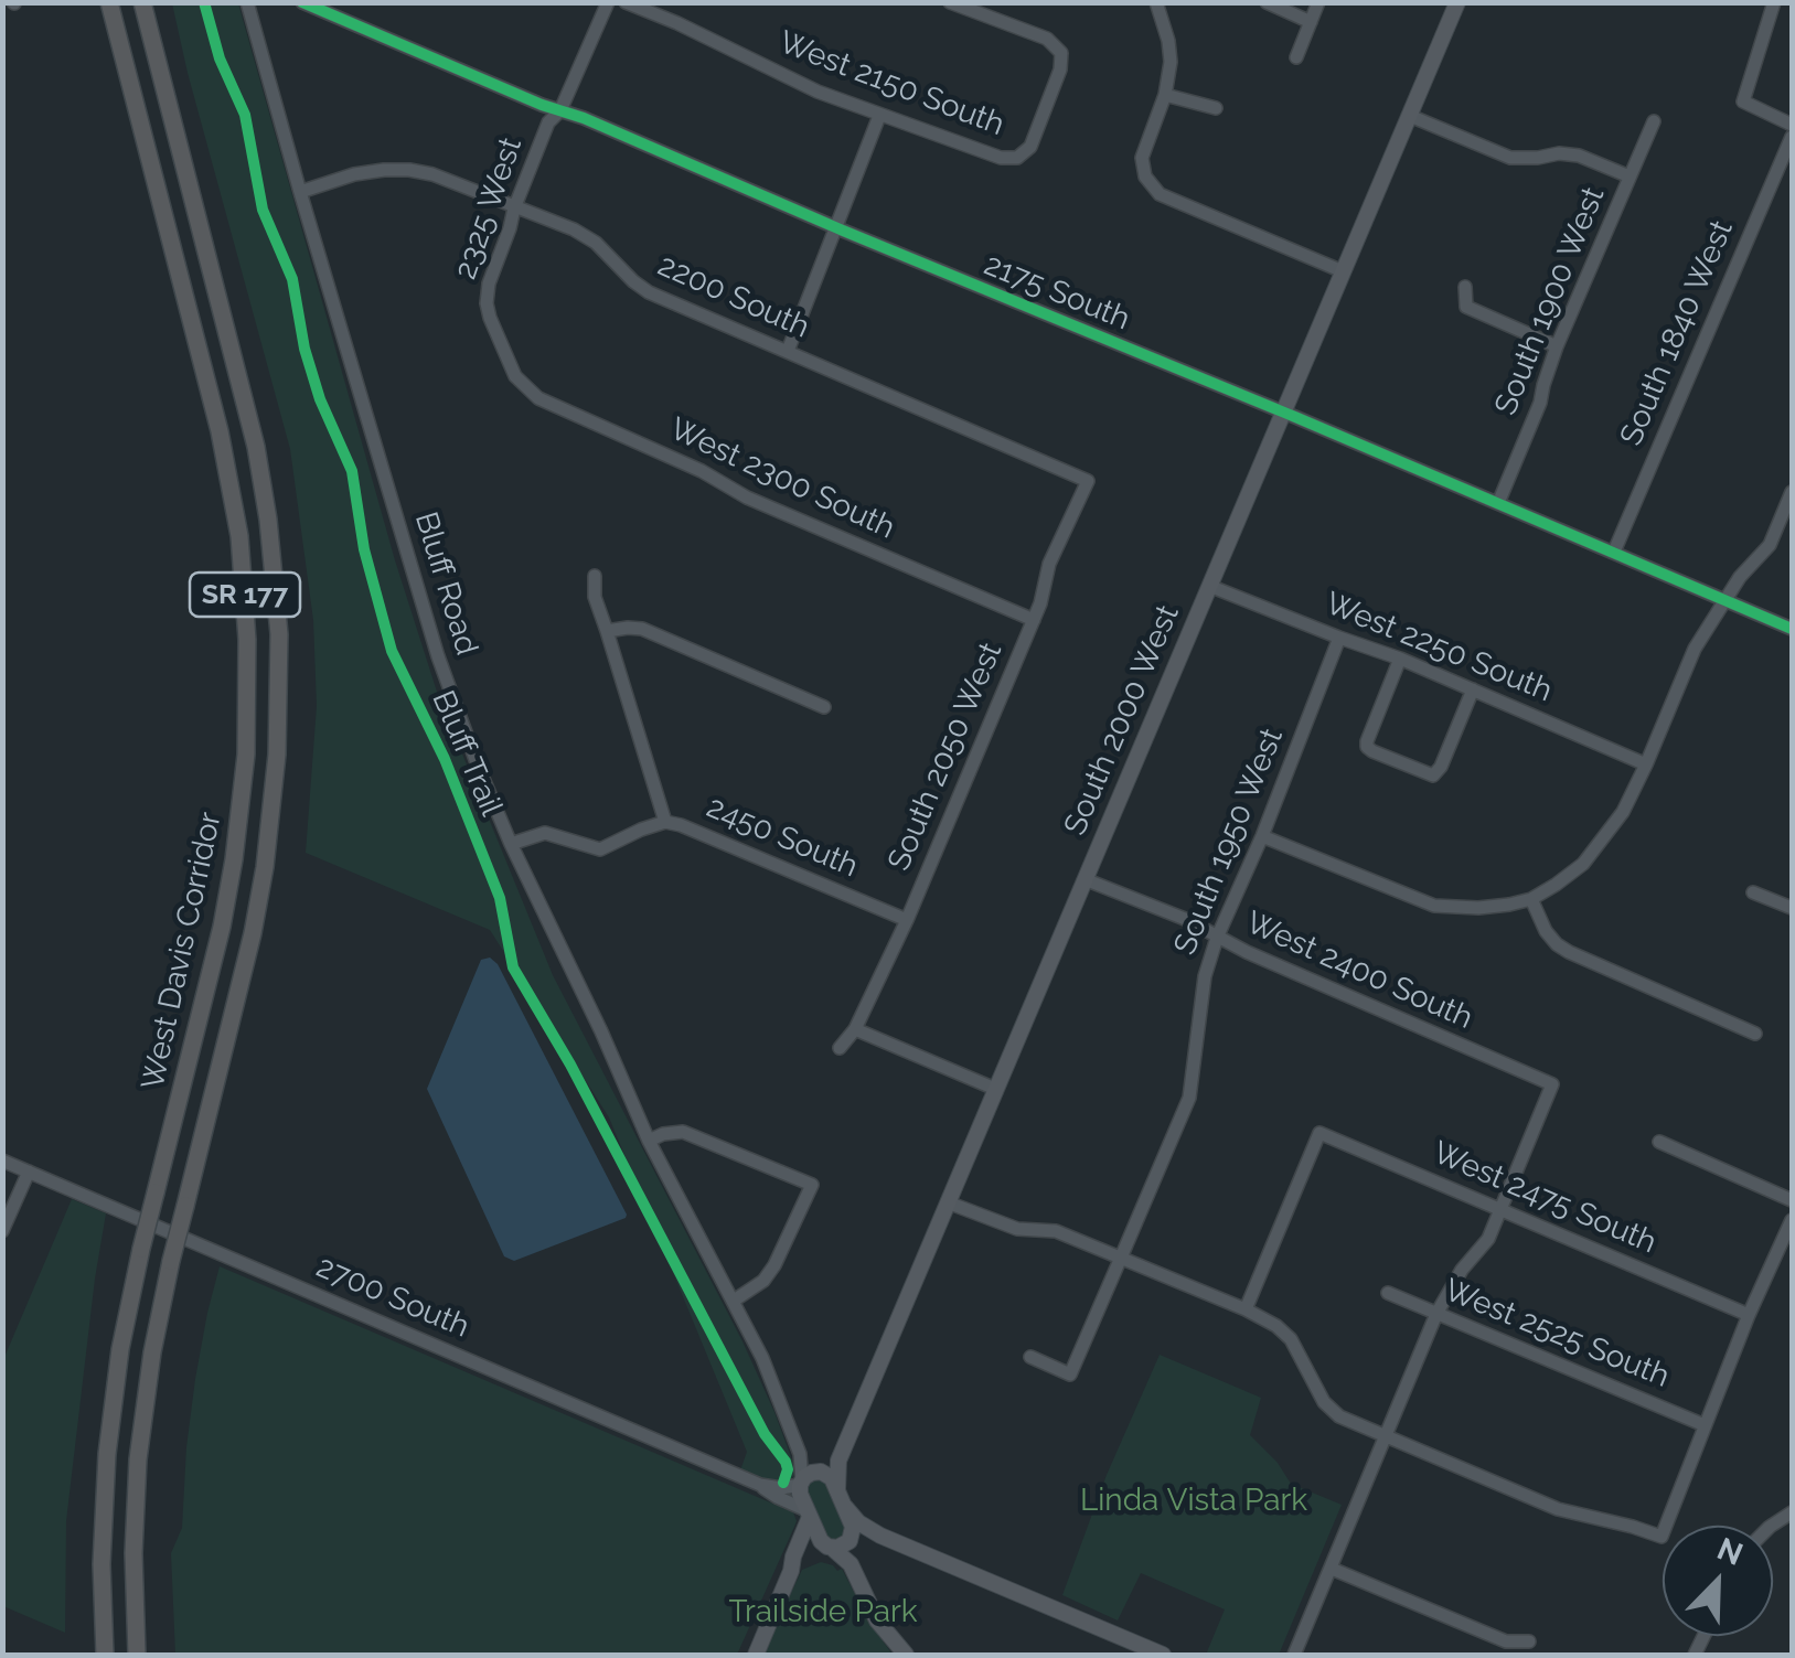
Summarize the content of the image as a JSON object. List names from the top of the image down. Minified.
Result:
{"streets":{"highway":["SR 177","West Davis Corridor"],"main road":["South 2000 West"],"street":["West 2150 South","2325 West","2175 South","2200 South","South 1900 West","South 1840 West","West 2300 South","Bluff Road","West 2250 South","South 2050 West","2450 South","South 1950 West","West 2400 South","West 2475 South","2700 South","West 2525 South"],"cycle path":["Bluff Trail"]},"crossings":[["2325 West","2175 South"],["2325 West","2200 South"],["2325 West","West 2300 South"],["2175 South","South 1900 West"],["2175 South","South 1840 West"],["2175 South","South 2000 West"],["2200 South","Bluff Road"],["2200 South","South 2050 West"],["West 2300 South","South 2050 West"],["Bluff Road","2450 South"],["West 2250 South","South 2000 West"],["West 2250 South","South 1950 West"],["South 2000 West","West 2400 South"],["South 2050 West","2450 South"],["South 1950 West","West 2400 South"],["West 2400 South","West 2475 South"]],"parks":["Linda Vista Park","Trailside Park"],"north":"top right"}
